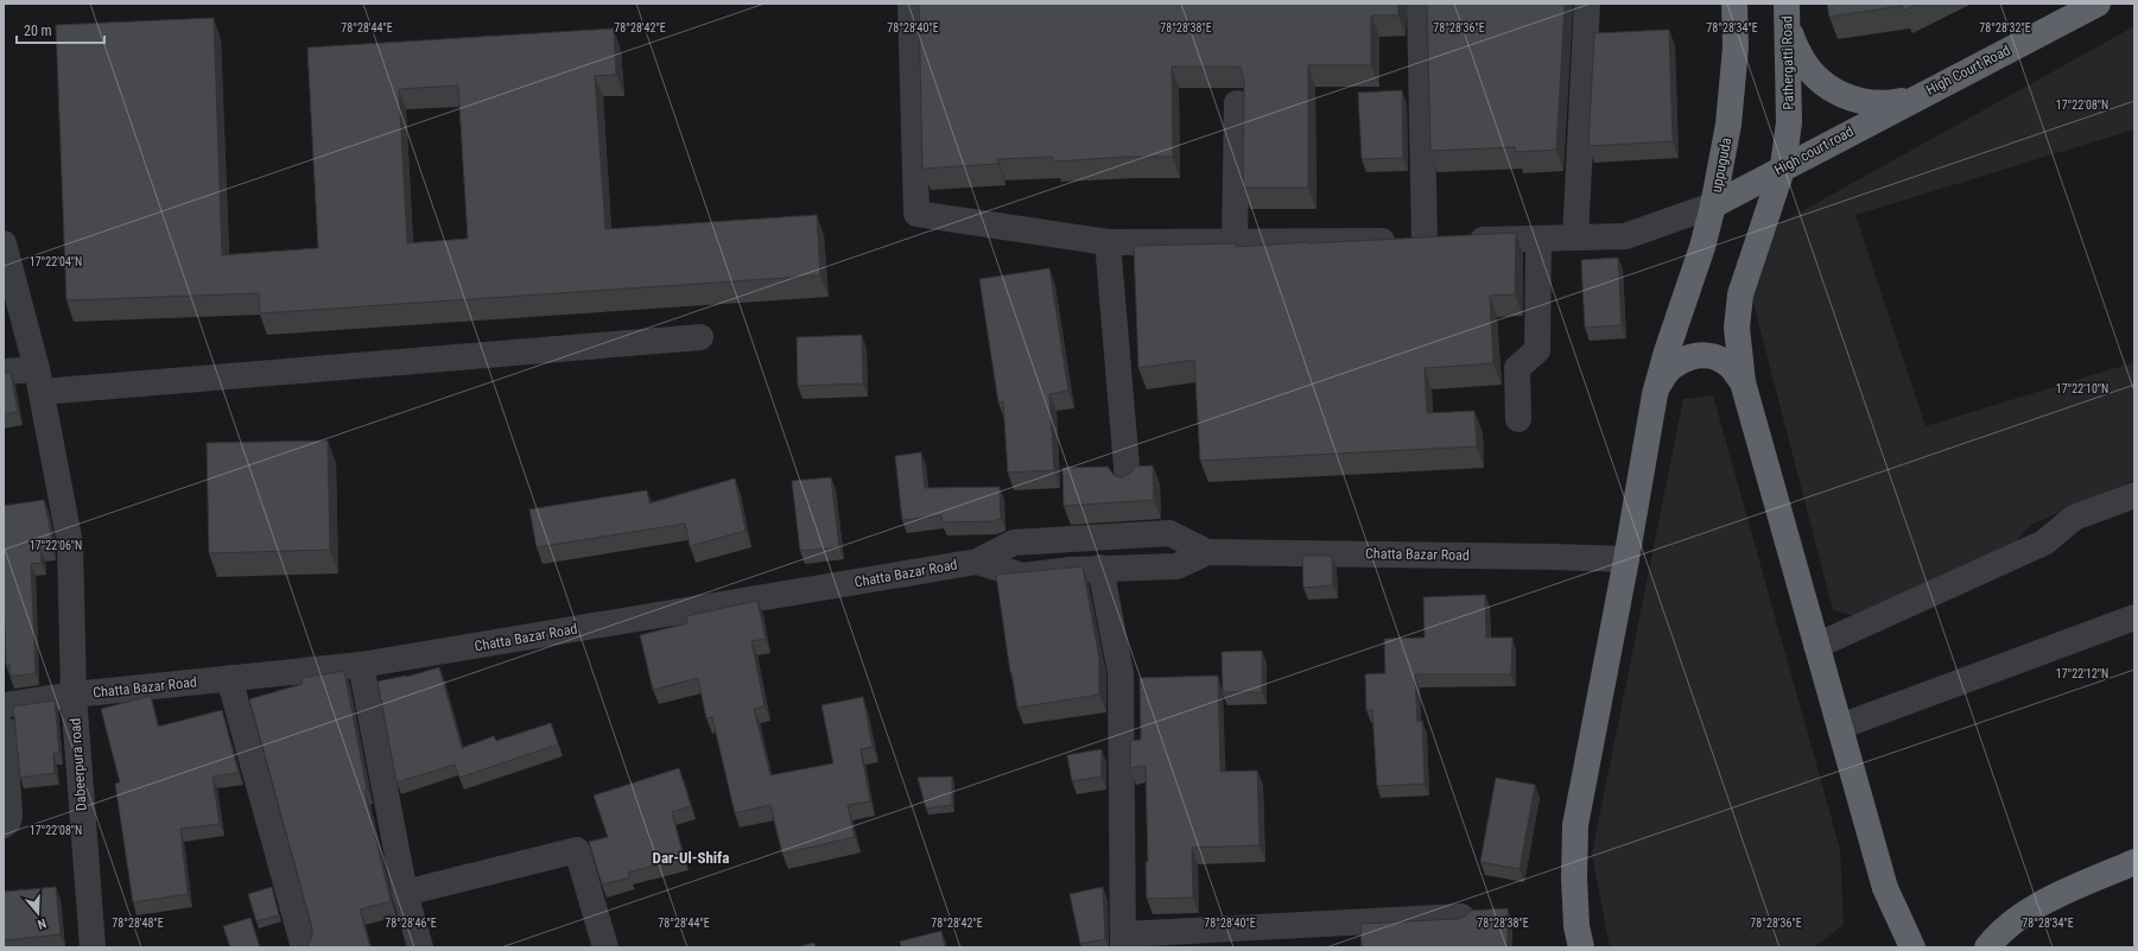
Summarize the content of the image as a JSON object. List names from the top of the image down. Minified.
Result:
{"streets":{"highway":["Pathergatti Road","High Court Road","High court road","uppuguda"],"street":["Chatta Bazar Road","Dabeerpura road"]},"crossings":[["Pathergatti Road","High court road"],["High Court Road","High court road"],["High court road","uppuguda"],["Chatta Bazar Road","Dabeerpura road"]],"districts":["Dar-Ul-Shifa"],"scale_bar":"20 m","north":"bottom","coordinates":["78°28'44\"E","78°28'42\"E","78°28'40\"E","78°28'38\"E","78°28'36\"E","78°28'34\"E","78°28'32\"E","17°22'08\"N","17°22'04\"N","17°22'10\"N","17°22'06\"N","17°22'12\"N","78°28'48\"E","78°28'46\"E"]}
